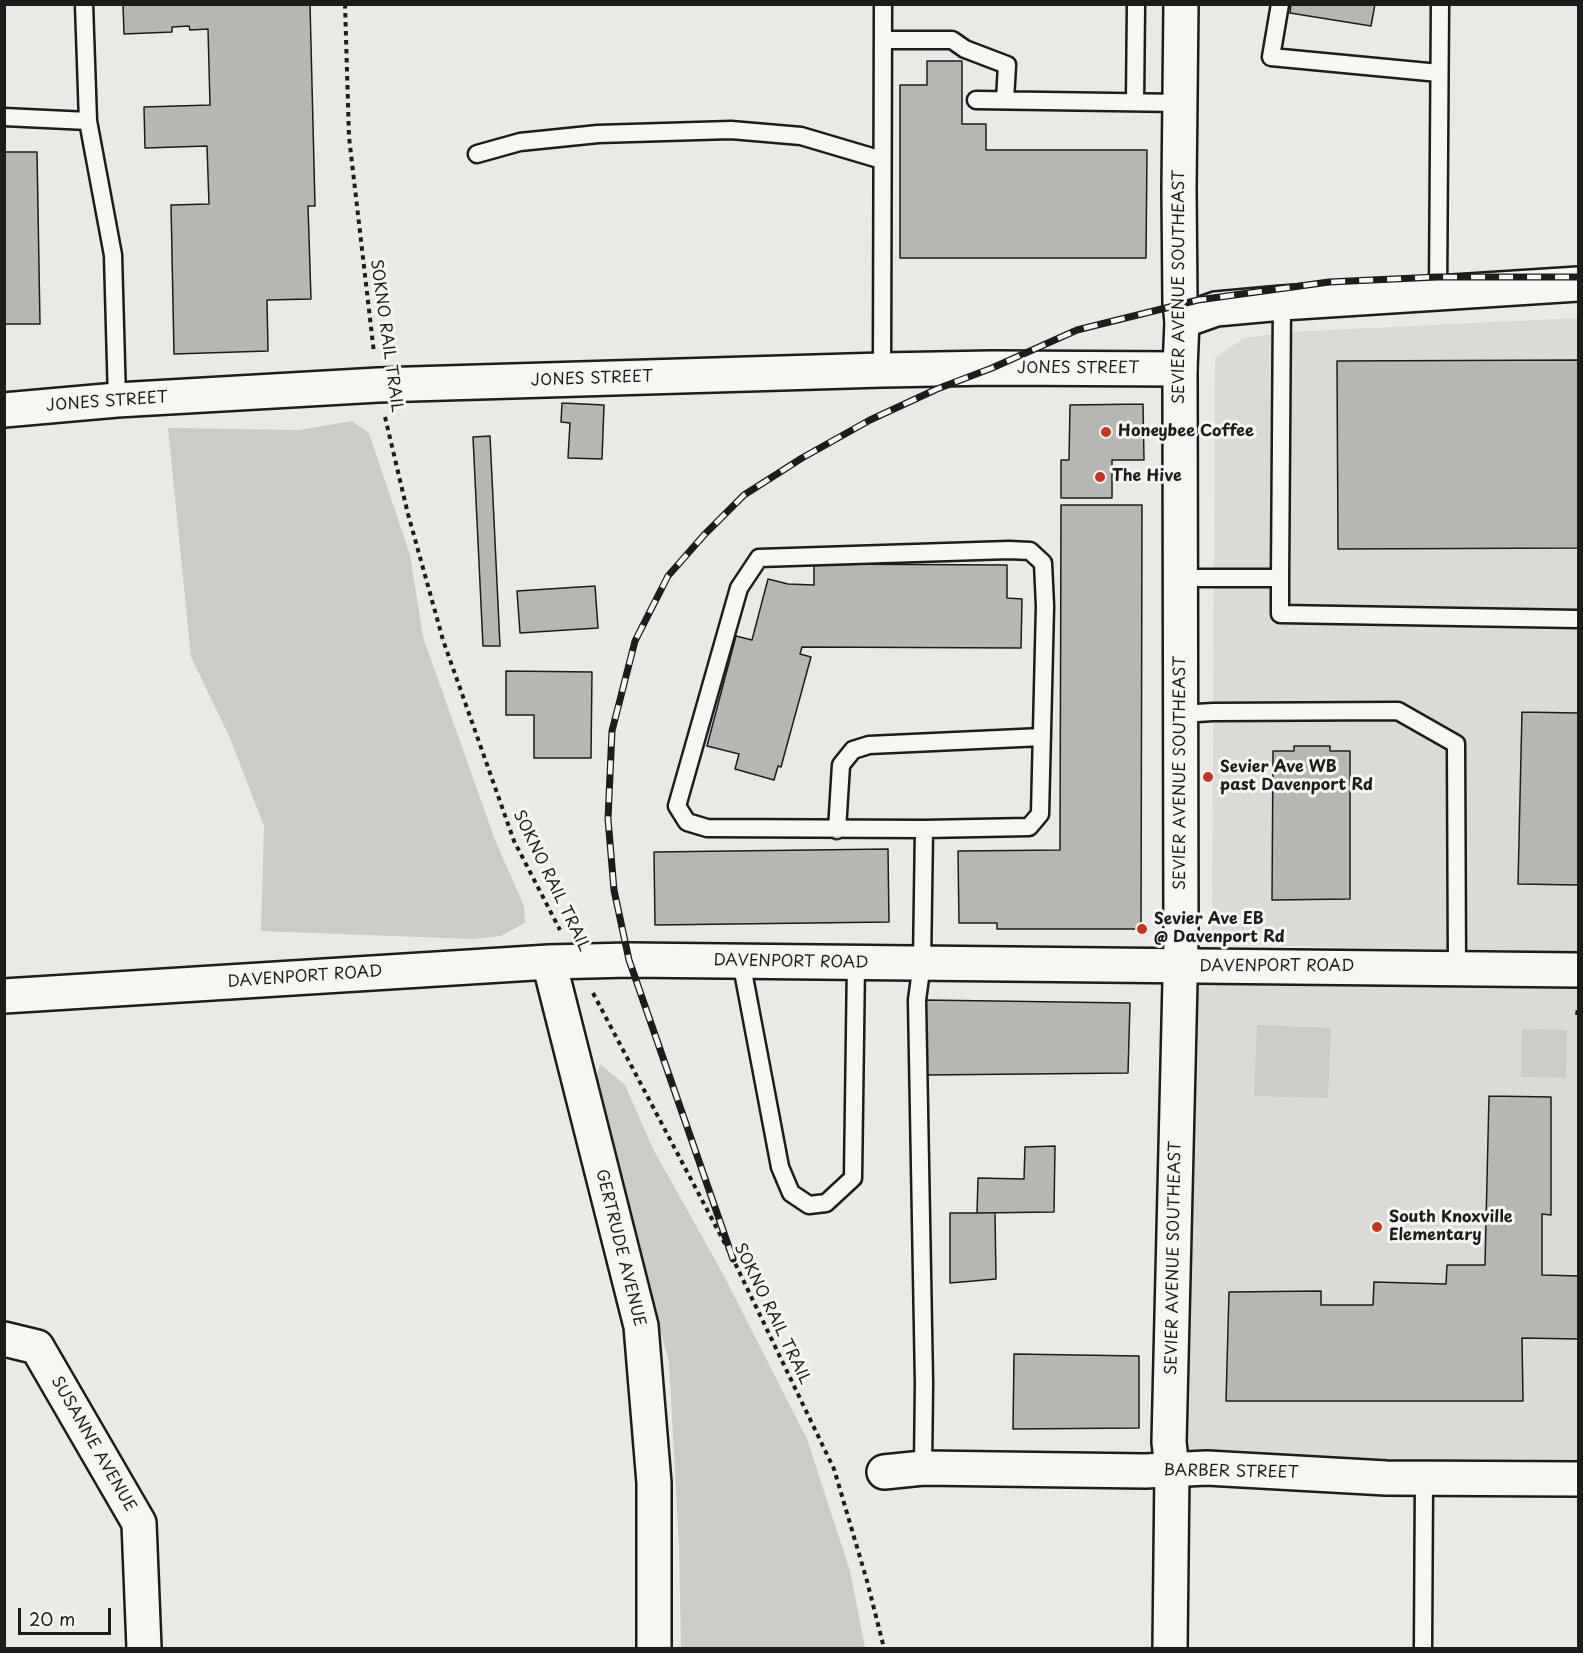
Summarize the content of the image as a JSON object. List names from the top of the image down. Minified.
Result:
{"streets":{"street":["SEVIER AVENUE SOUTHEAST","JONES STREET","DAVENPORT ROAD","GERTRUDE AVENUE","SUSANNE AVENUE","BARBER STREET"],"path":["SOKNO RAIL TRAIL"]},"crossings":[["SEVIER AVENUE SOUTHEAST","JONES STREET"],["SEVIER AVENUE SOUTHEAST","DAVENPORT ROAD"],["SEVIER AVENUE SOUTHEAST","BARBER STREET"],["SOKNO RAIL TRAIL","JONES STREET"],["SOKNO RAIL TRAIL","DAVENPORT ROAD"],["SOKNO RAIL TRAIL","GERTRUDE AVENUE"],["DAVENPORT ROAD","GERTRUDE AVENUE"]],"places":["Honeybee Coffee","The Hive","Sevier Ave WB past Davenport Rd","Sevier Ave EB @ Davenport Rd","South Knoxville Elementary"],"scale_bar":"20 m"}
